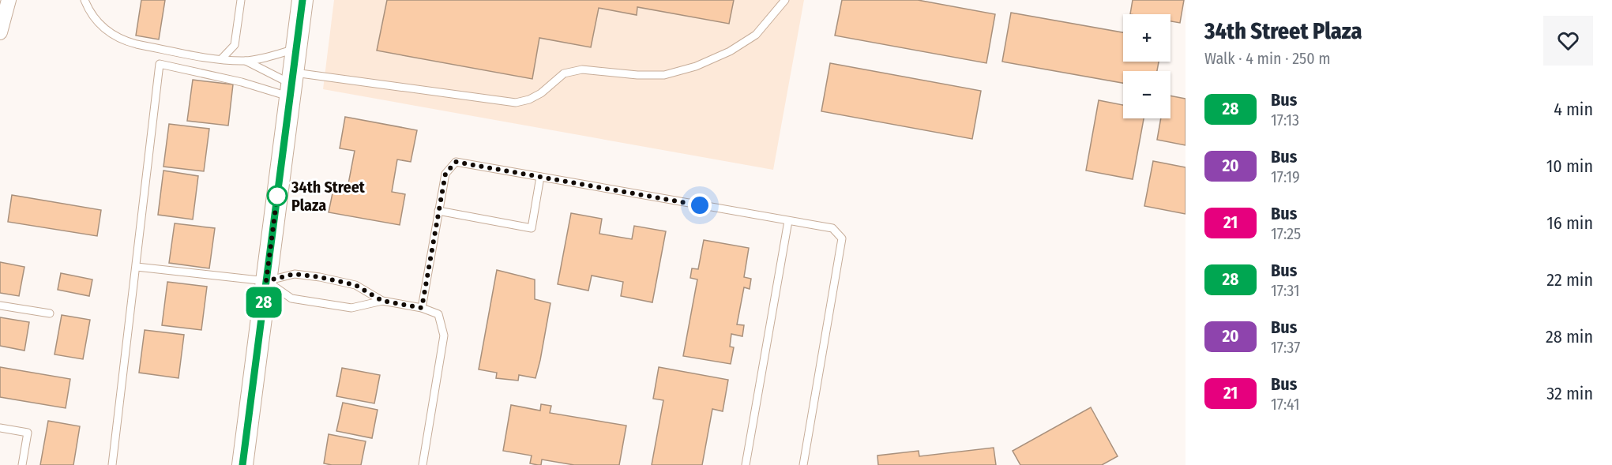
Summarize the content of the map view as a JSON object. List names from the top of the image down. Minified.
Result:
{"places":["34th Street Plaza"],"lines":["bus line 28"],"page":{"on_map":"28","heading":["34th Street Plaza","Walk · 4 min · 250 m"],"map_buttons":["+","−"],"list":[{"mark":"28","name":"Bus","note":"17:13","value":"4 min"},{"mark":"20","name":"Bus","note":"17:19","value":"10 min"},{"mark":"21","name":"Bus","note":"17:25","value":"16 min"},{"mark":"28","name":"Bus","note":"17:31","value":"22 min"},{"mark":"20","name":"Bus","note":"17:37","value":"28 min"},{"mark":"21","name":"Bus","note":"17:41","value":"32 min"}]}}
